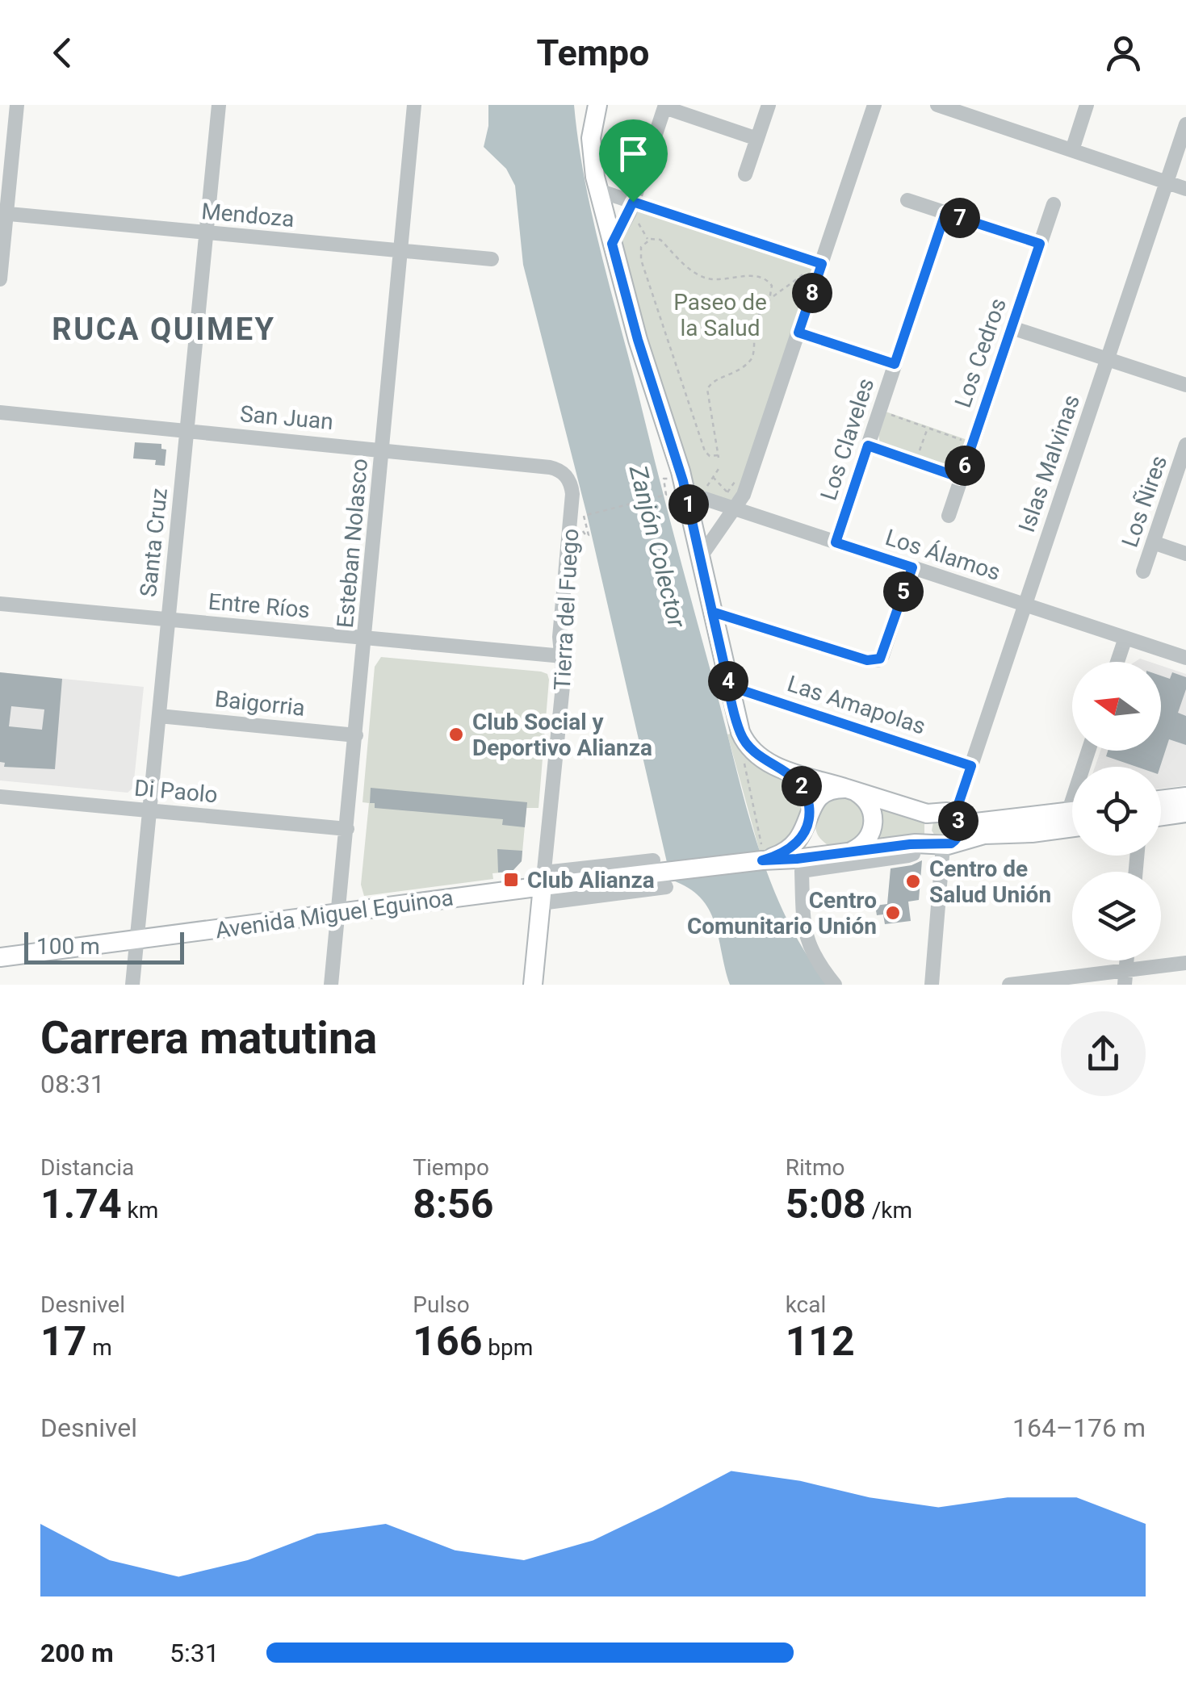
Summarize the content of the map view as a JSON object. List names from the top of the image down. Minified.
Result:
{"streets":{"main road":["Tierra del Fuego","Avenida Miguel Eguinoa"],"street":["Mendoza","Los Cedros","San Juan","Los Claveles","Islas Malvinas","Los Ñires","Santa Cruz","Esteban Nolasco","Los Álamos","Entre Ríos","Baigorria","Las Amapolas","Di Paolo"]},"crossings":[["Mendoza","Santa Cruz"],["Mendoza","Esteban Nolasco"],["San Juan","Santa Cruz"],["San Juan","Esteban Nolasco"],["San Juan","Tierra del Fuego"],["Los Claveles","Los Álamos"],["Islas Malvinas","Los Álamos"],["Islas Malvinas","Las Amapolas"],["Santa Cruz","Entre Ríos"],["Santa Cruz","Baigorria"],["Santa Cruz","Di Paolo"],["Santa Cruz","Avenida Miguel Eguinoa"],["Esteban Nolasco","Entre Ríos"],["Esteban Nolasco","Baigorria"],["Esteban Nolasco","Di Paolo"],["Esteban Nolasco","Avenida Miguel Eguinoa"],["Entre Ríos","Tierra del Fuego"],["Tierra del Fuego","Avenida Miguel Eguinoa"]],"districts":["RUCA QUIMEY"],"water":["Zanjón Colector"],"parks":["Paseo de la Salud"],"places":{"other":["Club Social y Deportivo Alianza","Centro de Salud Unión","Centro Comunitario Unión"],"transit":["Club Alianza"]},"scale_bar":"100 m","north":"left","page":{"header":"Tempo","pins":["7","8","6","1","5","4","2","3"],"scale":"100 m","heading":["Carrera matutina","08:31"],"stats":[["Distancia","1.74 km"],["Tiempo","8:56"],["Ritmo","5:08 /km"],["Desnivel","17 m"],["Pulso","166 bpm"],["kcal","112"]],"chart":["Desnivel","164–176 m"],"list":[{"name":"200 m","note":"5:31"}]}}
